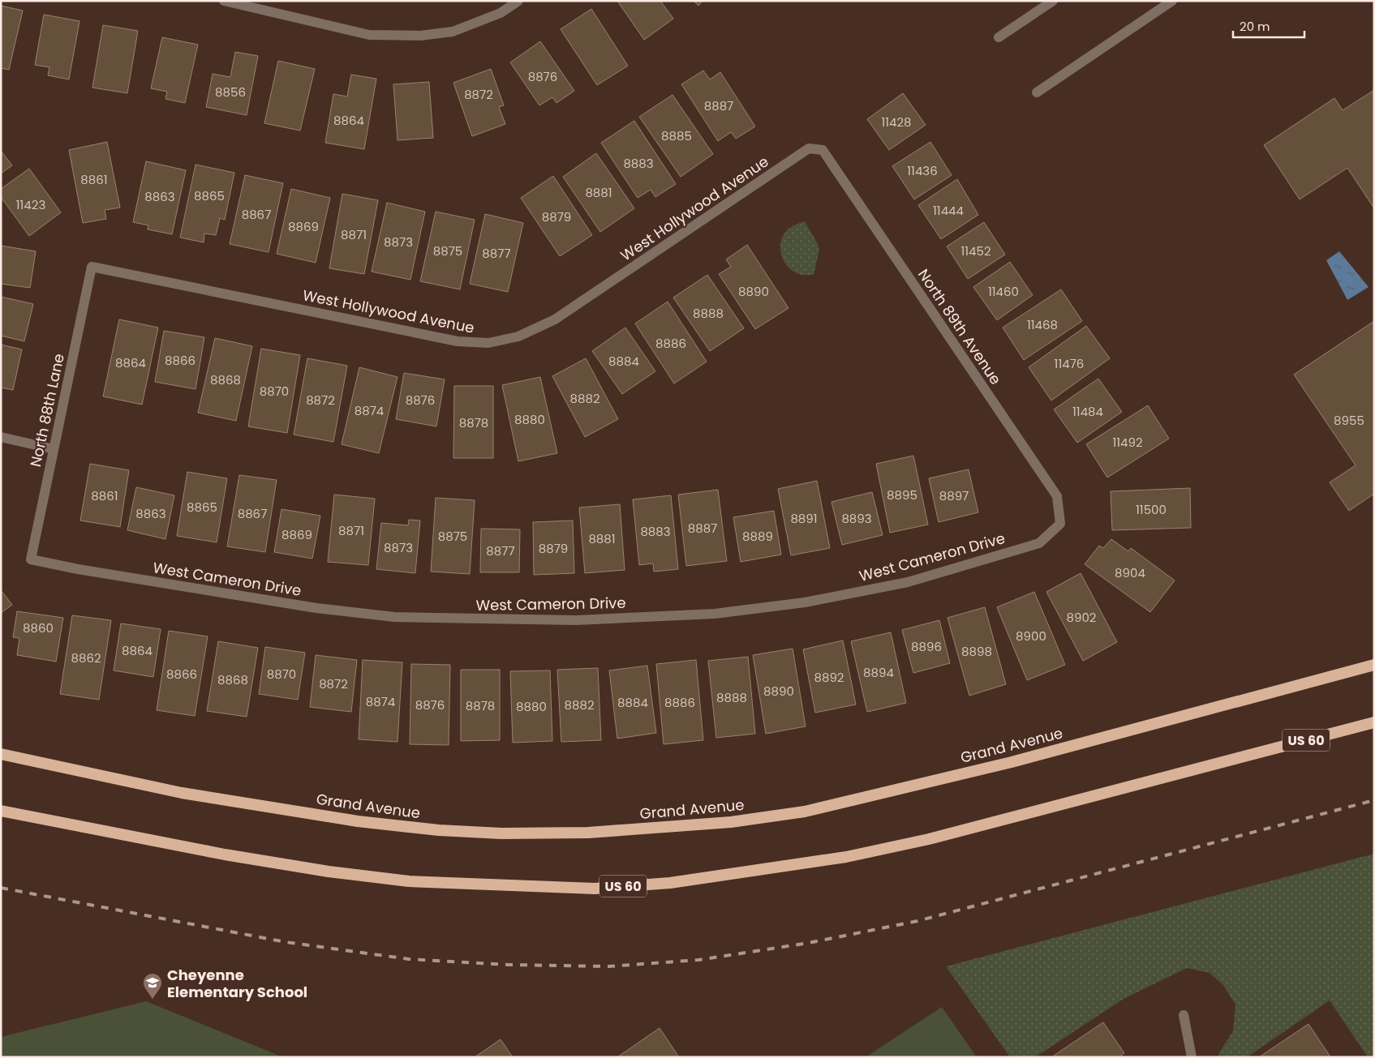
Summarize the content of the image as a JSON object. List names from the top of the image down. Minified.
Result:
{"streets":{"highway":["US 60","Grand Avenue"],"street":["West Hollywood Avenue","North 89th Avenue","North 88th Lane","West Cameron Drive"]},"crossings":[["West Hollywood Avenue","North 89th Avenue"],["West Hollywood Avenue","North 88th Lane"],["North 89th Avenue","West Cameron Drive"],["North 88th Lane","West Cameron Drive"]],"places":{"school or university":["Cheyenne Elementary School"]},"house_numbers":["8876","8856","8872","8887","8864","11428","8885","8883","11436","8861","8881","8865","8863","11423","11444","8867","8879","8869","8871","8873","8875","11452","8877","8890","11460","8888","11468","8886","8866","8884","8864","11476","8868","8870","8882","8872","8876","8874","11484","8880","8955","8878","11492","8895","8861","8897","8865","11500","8863","8867","8891","8893","8887","8871","8883","8869","8875","8889","8881","8873","8879","8877","8904","8902","8860","8900","8896","8864","8898","8862","8894","8866","8870","8892","8868","8872","8890","8888","8874","8884","8886","8876","8882","8878","8880"],"scale_bar":"20 m"}
